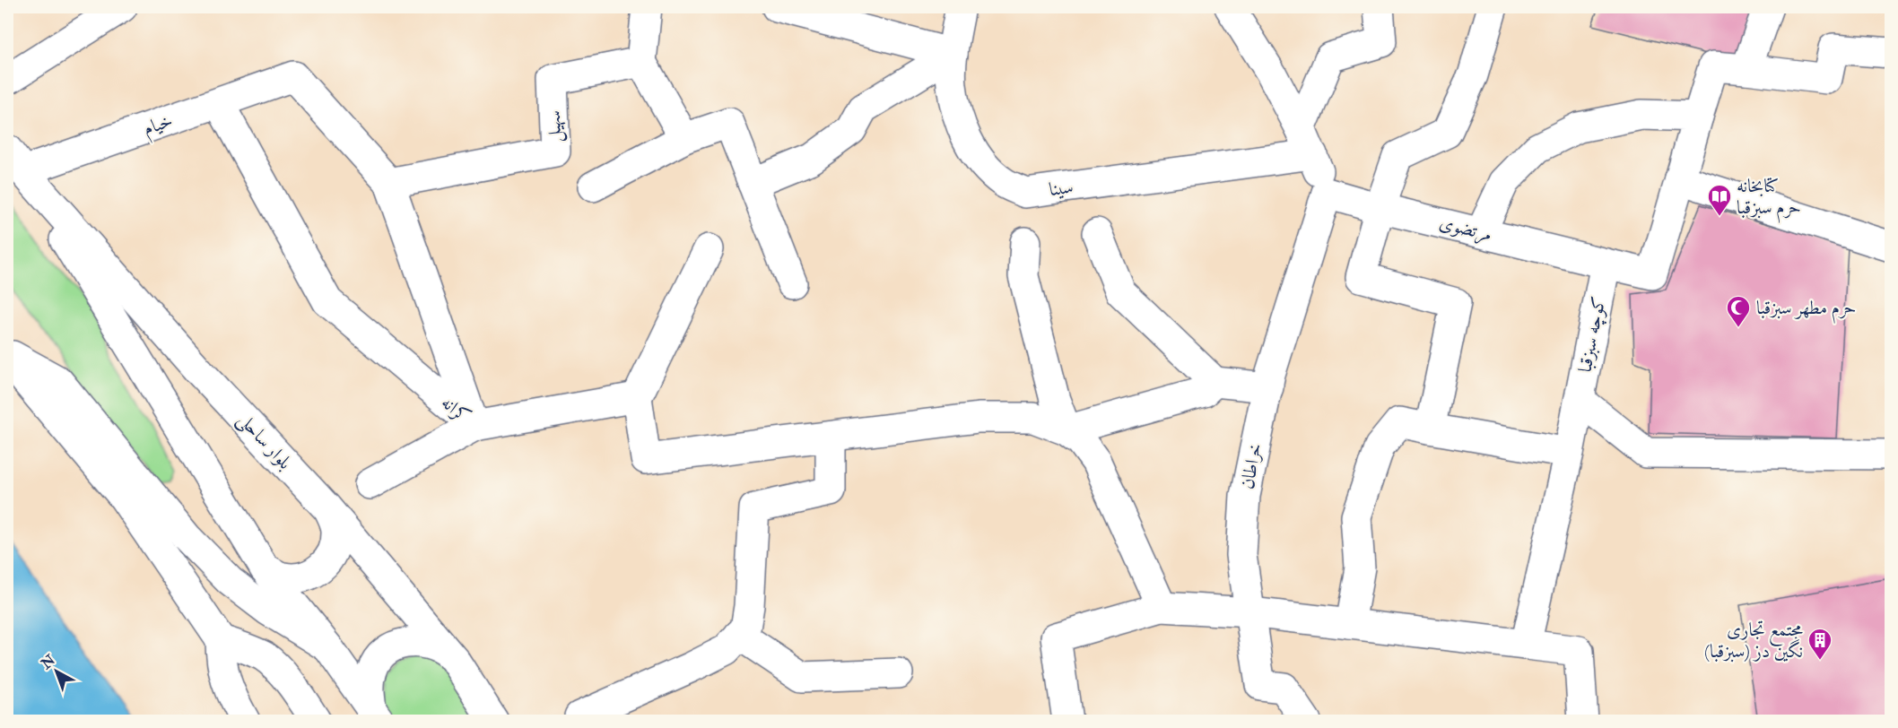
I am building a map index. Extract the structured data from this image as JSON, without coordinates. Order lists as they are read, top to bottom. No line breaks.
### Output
{"streets":{"street":["خیام","سهیل","سینا","مرتضوی","کوچه سبزقبا","کرانه","بلوار ساحلی","خراطان"]},"crossings":[["خیام","کرانه"],["خیام","بلوار ساحلی"],["سهیل","کرانه"],["مرتضوی","کوچه سبزقبا"],["مرتضوی","خراطان"]],"places":{"library":["کتابخانه حرم سبزقبا"],"mosque":["حرم مطهر سبزقبا"],"building":["مجتمع تجاری نگین دز (سبزقبا)"]},"north":"top left"}
